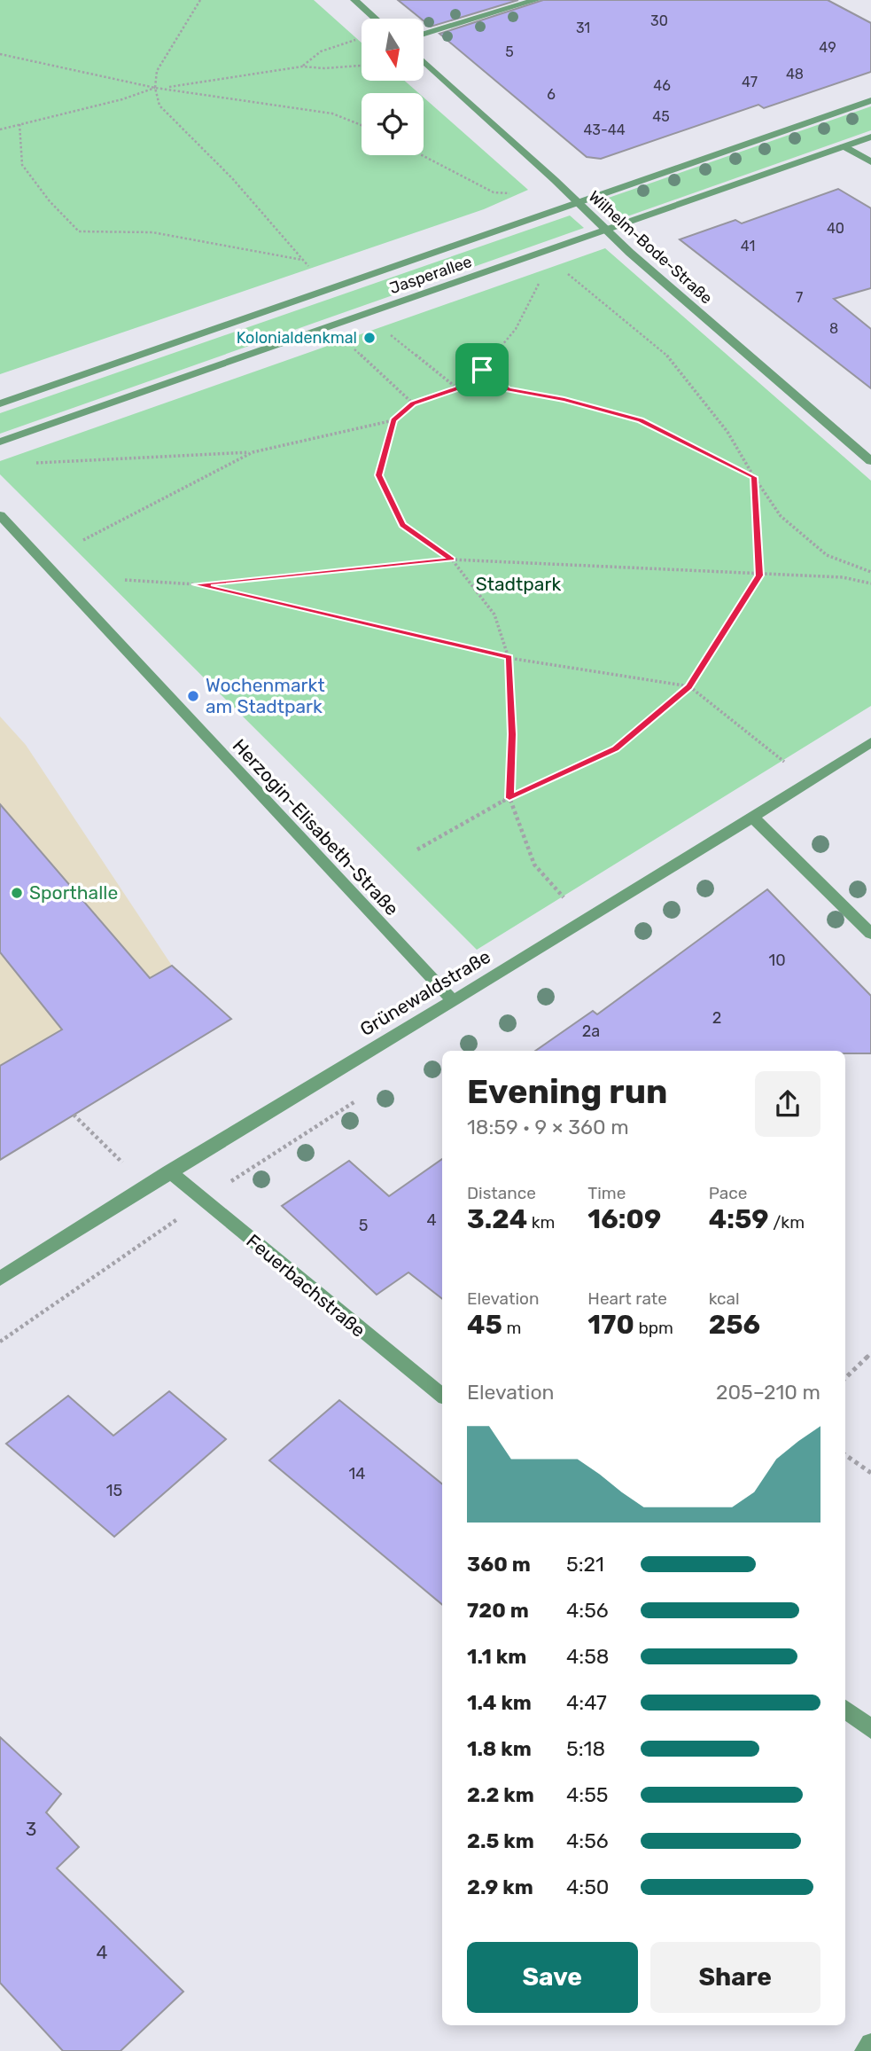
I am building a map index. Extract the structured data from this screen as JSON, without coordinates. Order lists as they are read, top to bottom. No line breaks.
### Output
{"streets":{"street":["Wilhelm-Bode-Straße","Jasperallee","Herzogin-Elisabeth-Straße","Grünewaldstraße","Feuerbachstraße"]},"crossings":[["Wilhelm-Bode-Straße","Jasperallee"],["Herzogin-Elisabeth-Straße","Grünewaldstraße"],["Grünewaldstraße","Feuerbachstraße"]],"parks":["Stadtpark"],"places":["Kolonialdenkmal","Wochenmarkt am Stadtpark","Sporthalle"],"house_numbers":["30","31","49","5","48","47","46","6","45","43-44","40","41","7","8","10","2","2a","4","5","14","15","3","4"],"north":"bottom","page":{"heading":["Evening run","18:59 · 9 × 360 m"],"stats":[["Distance","3.24 km"],["Time","16:09"],["Pace","4:59 /km"],["Elevation","45 m"],["Heart rate","170 bpm"],["kcal","256"]],"chart":["Elevation","205–210 m"],"list":[{"name":"360 m","note":"5:21"},{"name":"720 m","note":"4:56"},{"name":"1.1 km","note":"4:58"},{"name":"1.4 km","note":"4:47"},{"name":"1.8 km","note":"5:18"},{"name":"2.2 km","note":"4:55"},{"name":"2.5 km","note":"4:56"},{"name":"2.9 km","note":"4:50"}],"buttons":["Save","Share"]}}
